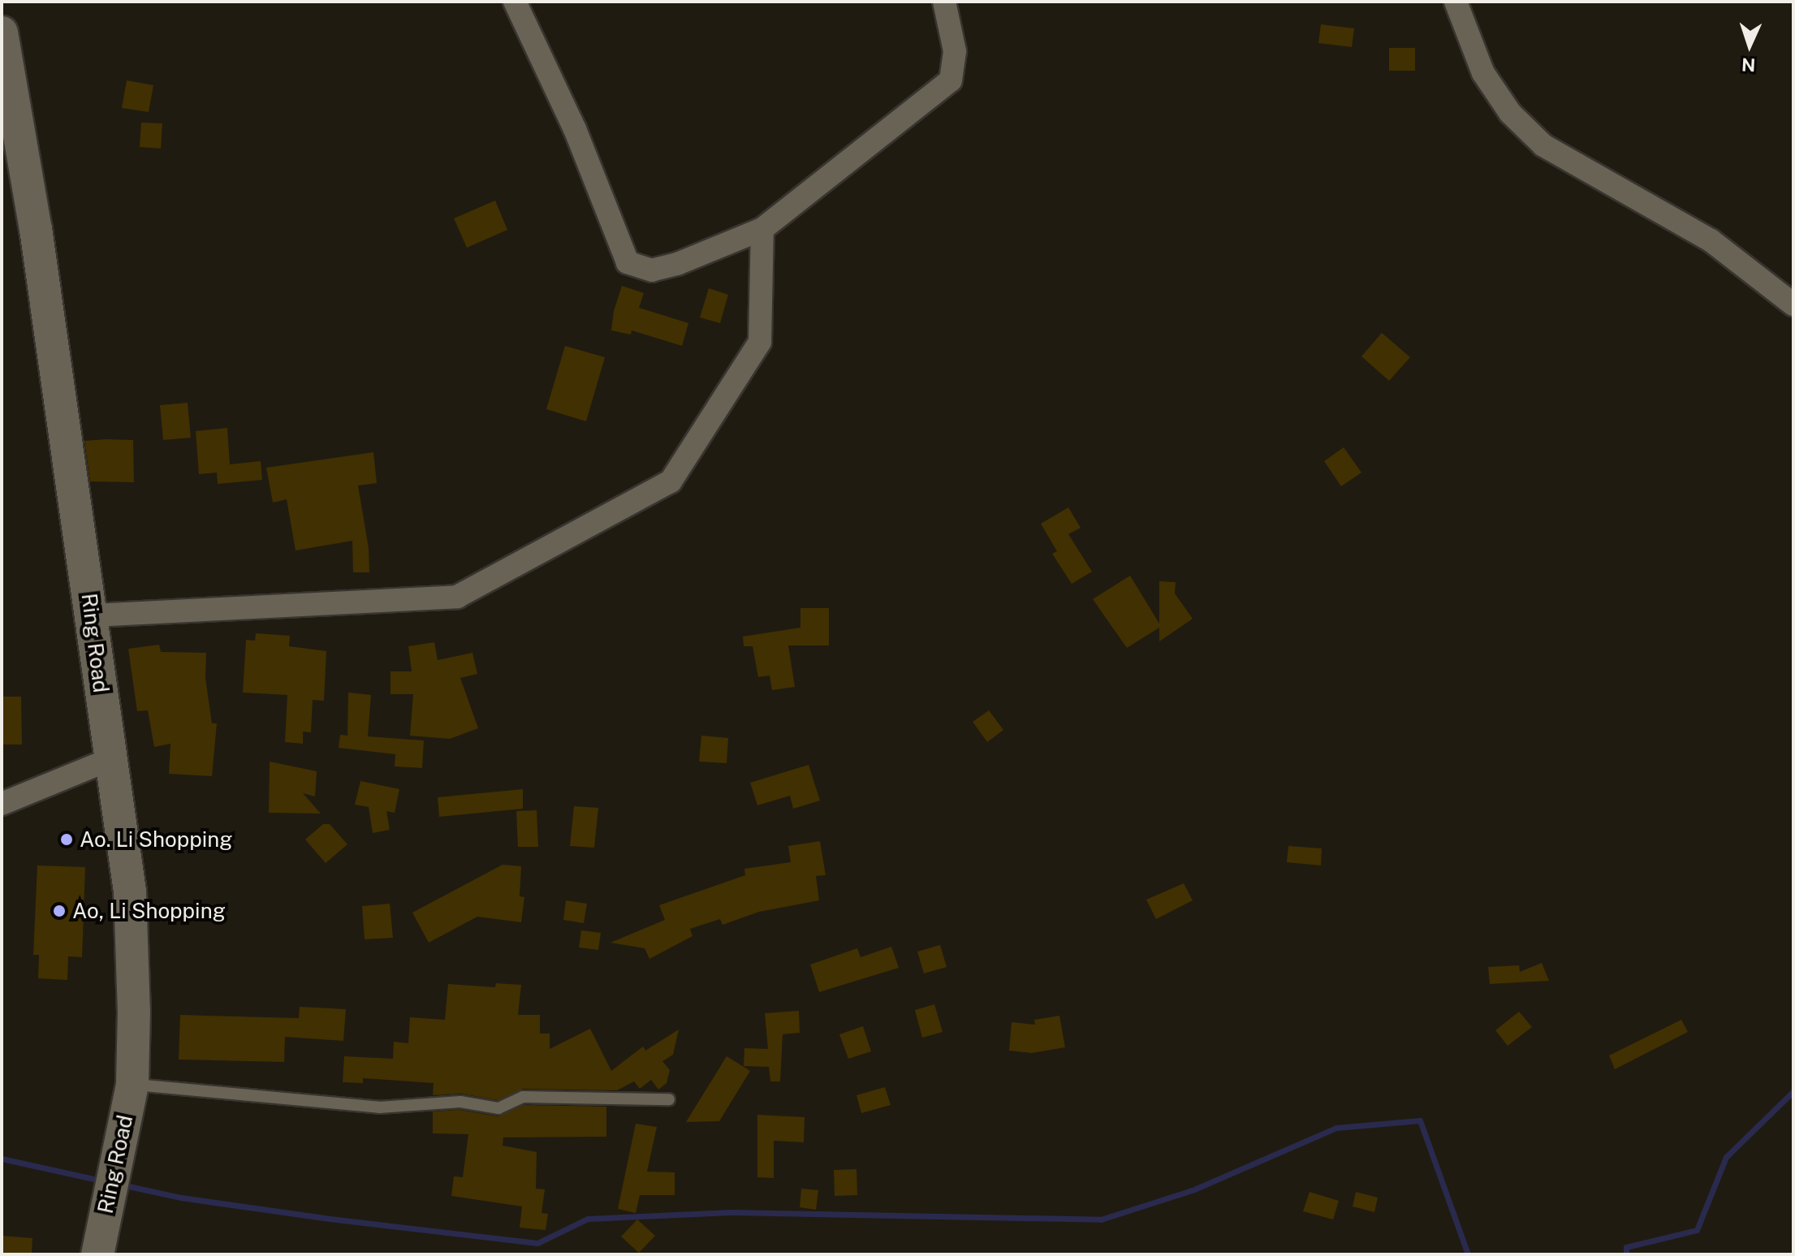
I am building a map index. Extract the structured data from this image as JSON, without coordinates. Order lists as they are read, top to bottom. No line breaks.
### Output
{"streets":{"main road":["Ring Road"]},"places":["Ao. Li Shopping","Ao, Li Shopping"],"north":"bottom"}
